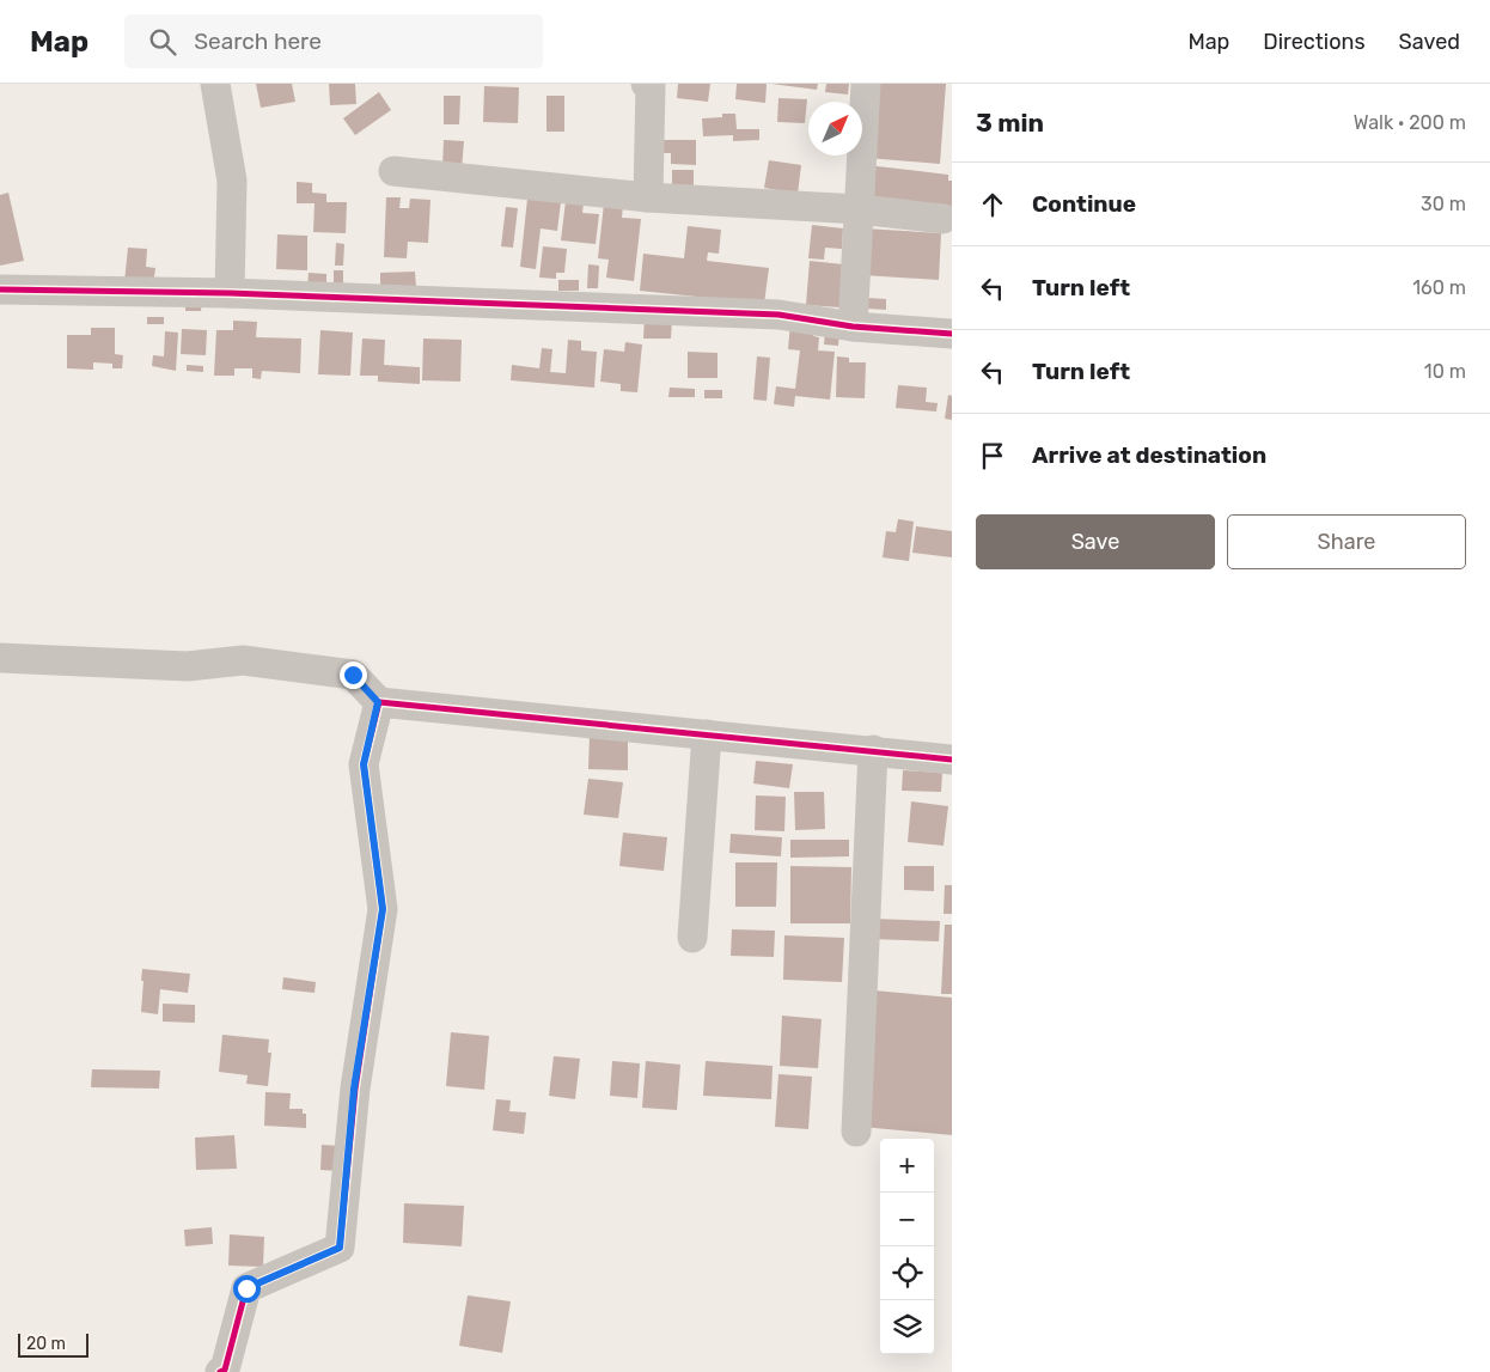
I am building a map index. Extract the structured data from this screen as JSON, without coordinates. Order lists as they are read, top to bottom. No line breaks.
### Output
{"scale_bar":"20 m","north":"top right","page":{"header":"Map","search":"Search here","nav":["Map","Directions","Saved"],"heading":["3 min","Walk · 200 m"],"list":[["Continue","30 m"],["Turn left","160 m"],["Turn left","10 m"],"Arrive at destination"],"buttons":["Save","Share"],"map_buttons":["+","−"],"scale":"20 m"}}
